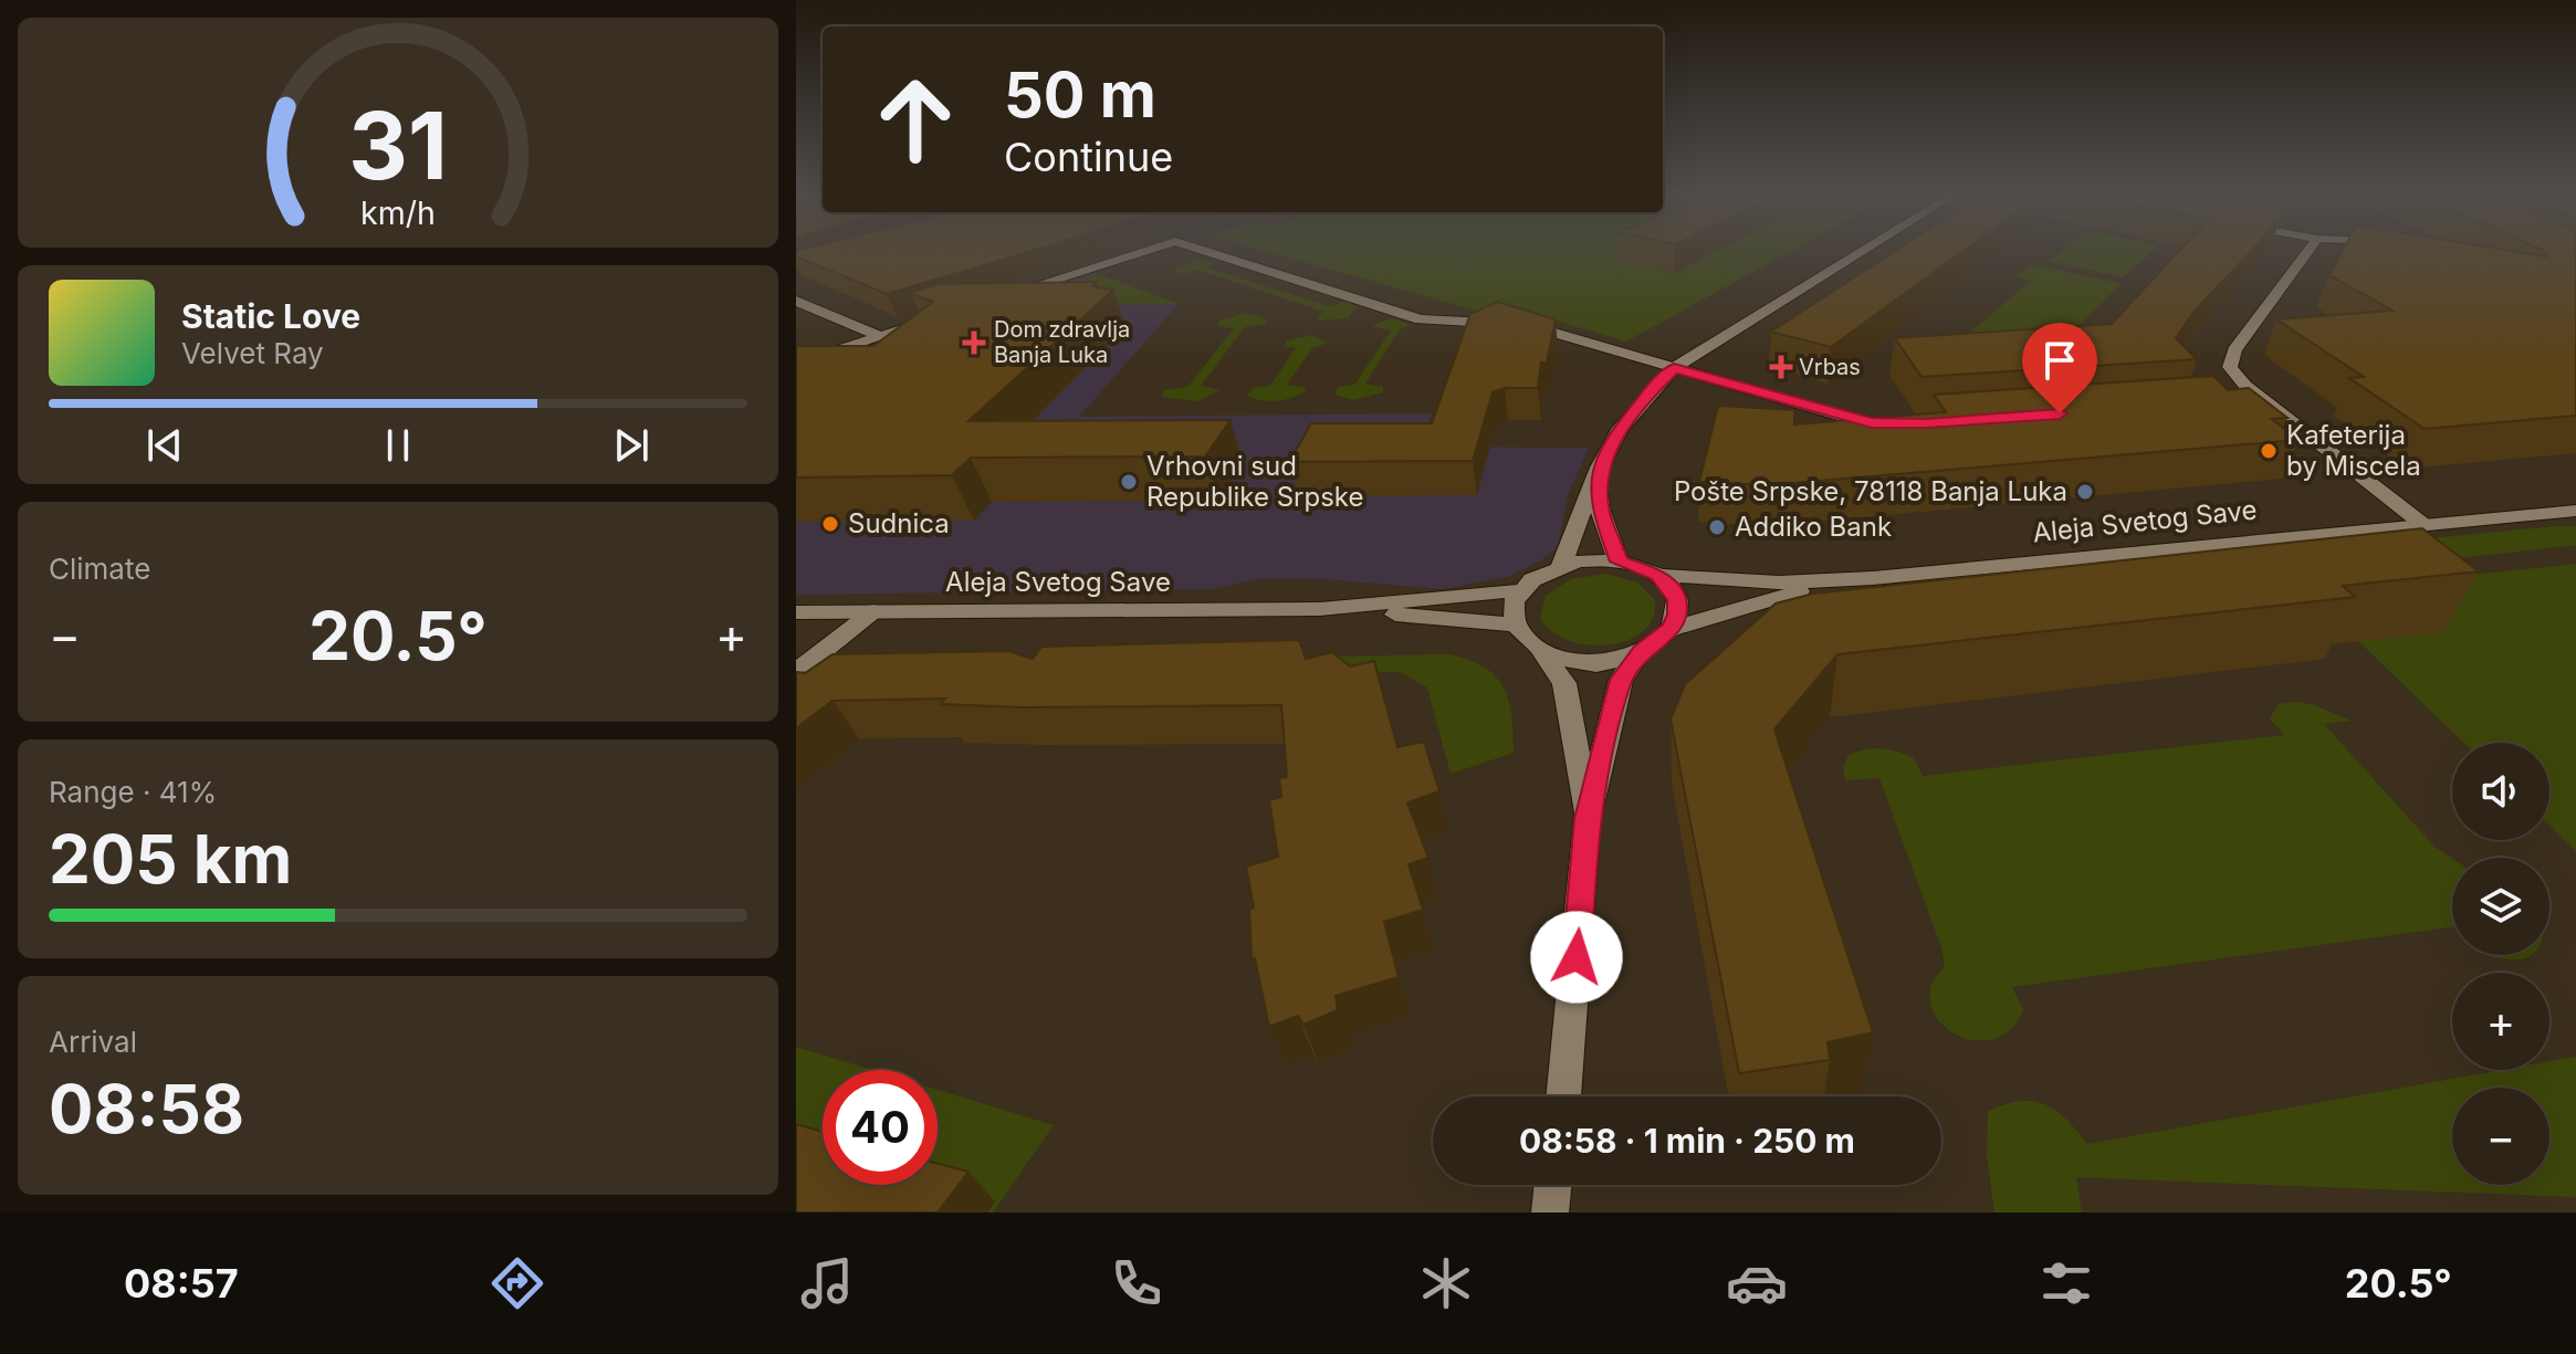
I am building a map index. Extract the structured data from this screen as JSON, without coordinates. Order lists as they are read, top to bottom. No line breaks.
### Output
{"streets":{"street":["Aleja Svetog Save"]},"places":{"health":["Dom zdravlja Banja Luka","Vrbas"],"other":["Kafeterija by Miscela","Vrhovni sud Republike Srpske","Pošte Srpske, 78118 Banja Luka","Sudnica","Addiko Bank"]},"page":{"turn":["50 m","Continue"],"song":["Static Love","Velvet Ray"],"tile":["Climate",["Range · 41%","205 km"],["Arrival","08:58"]],"heat":["−","20.5°","+"],"map_buttons":["+","−"],"limit":"40","trip":"08:58 · 1 min · 250 m","tabs":["08:57","20.5°"],"gauge":["31","km/h"]}}
